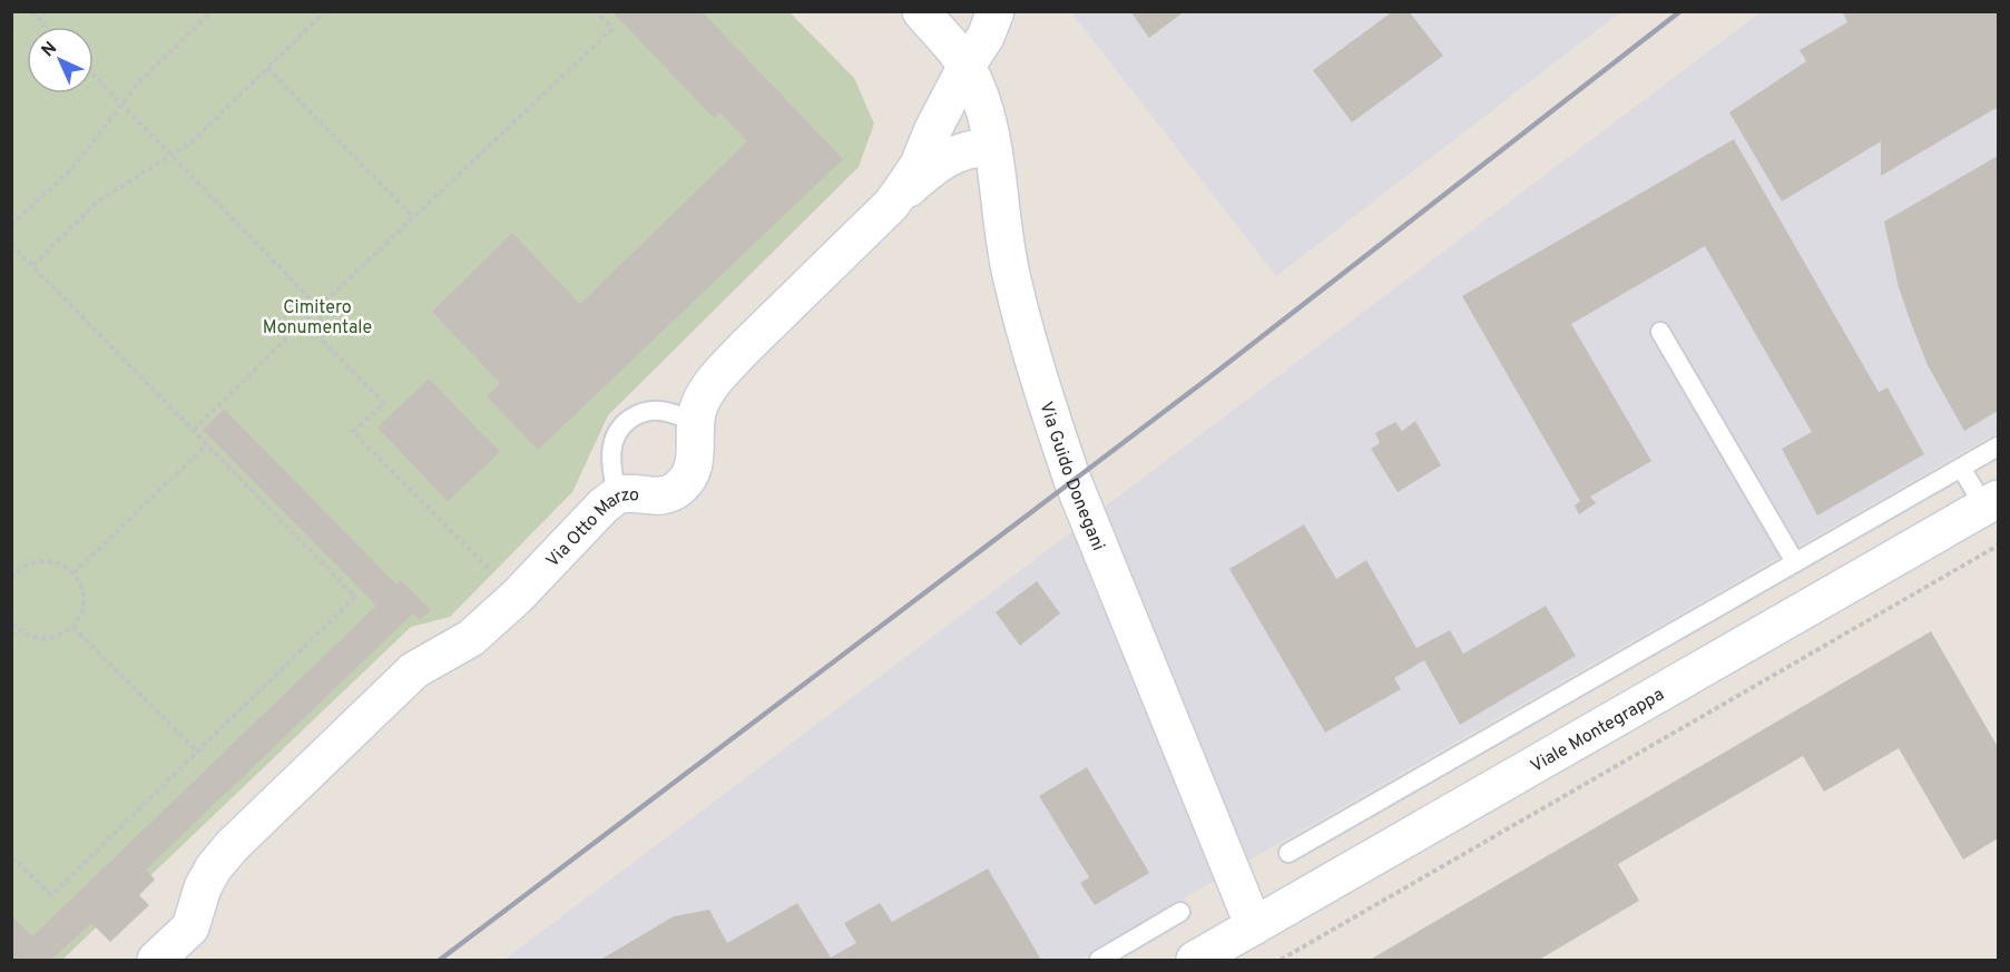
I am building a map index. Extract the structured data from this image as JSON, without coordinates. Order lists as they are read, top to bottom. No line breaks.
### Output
{"streets":{"street":["Via Guido Donegani","Via Otto Marzo","Viale Montegrappa"]},"crossings":[["Via Guido Donegani","Via Otto Marzo"],["Via Guido Donegani","Viale Montegrappa"]],"parks":["Cimitero Monumentale"],"north":"top left"}
